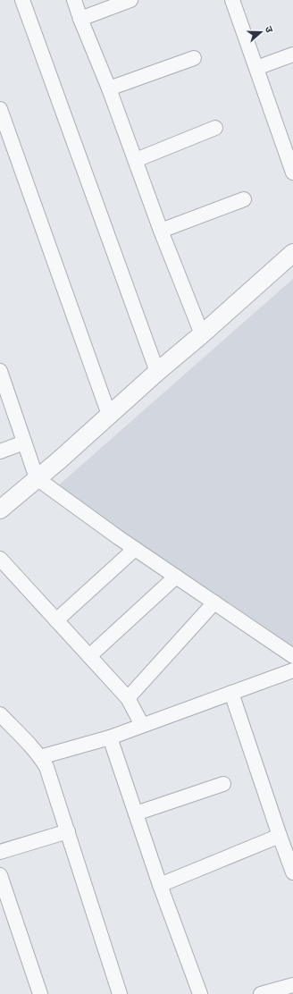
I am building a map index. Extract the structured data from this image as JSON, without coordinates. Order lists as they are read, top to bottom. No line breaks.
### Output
{"north":"right"}
